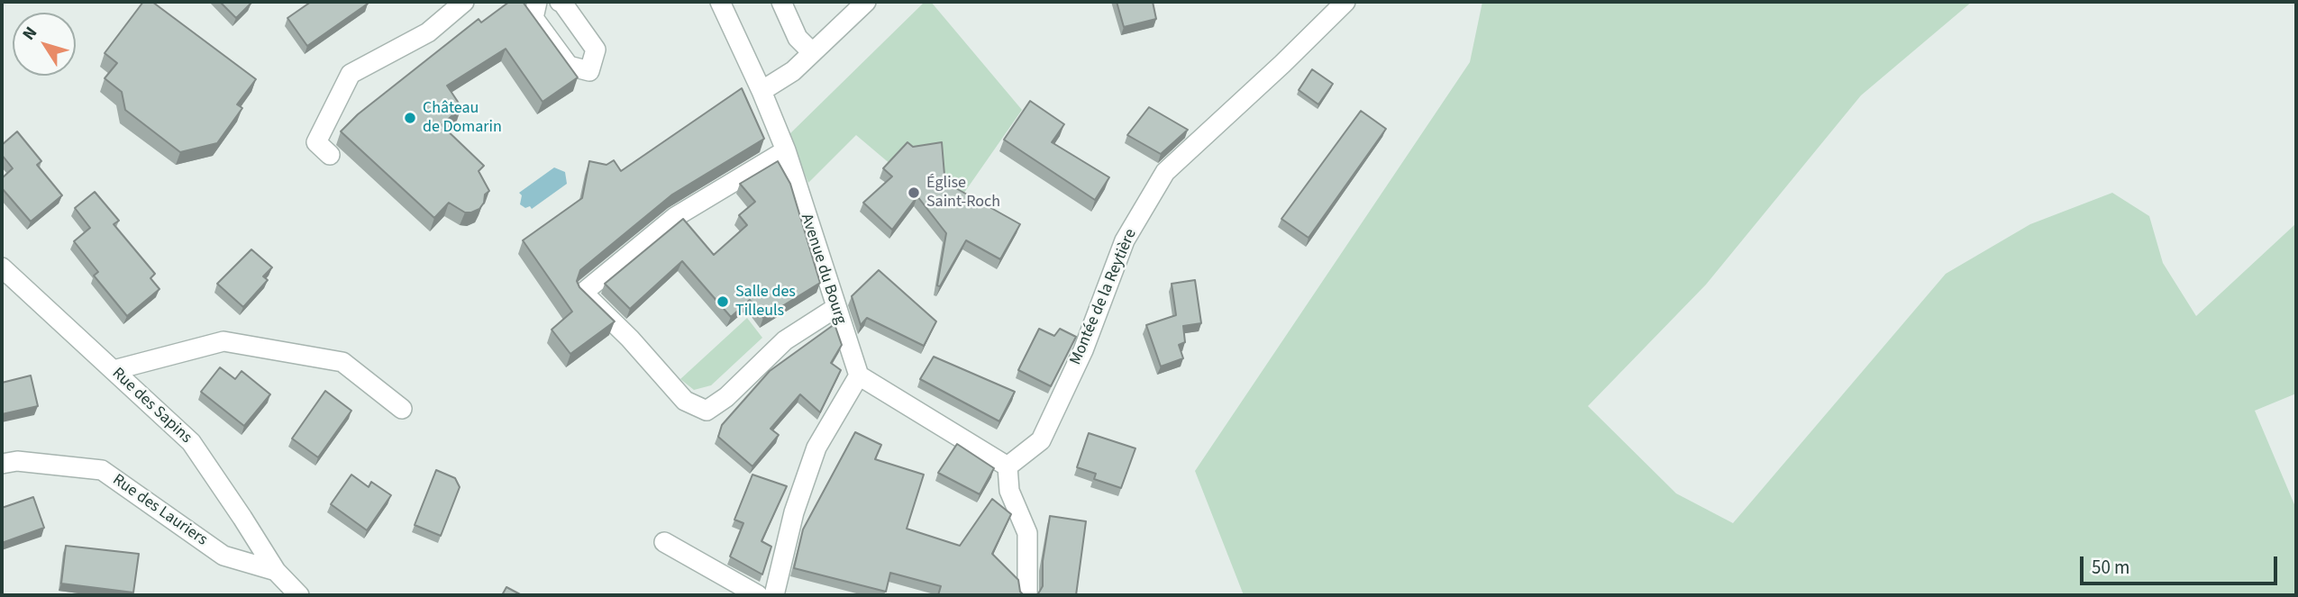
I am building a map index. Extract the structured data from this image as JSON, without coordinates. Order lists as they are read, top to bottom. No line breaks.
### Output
{"streets":{"street":["Avenue du Bourg","Montée de la Reytière","Rue des Sapins","Rue des Lauriers"]},"crossings":[["Rue des Sapins","Rue des Lauriers"]],"places":["Château de Domarin","Église Saint-Roch","Salle des Tilleuls"],"scale_bar":"50 m","north":"top left"}
